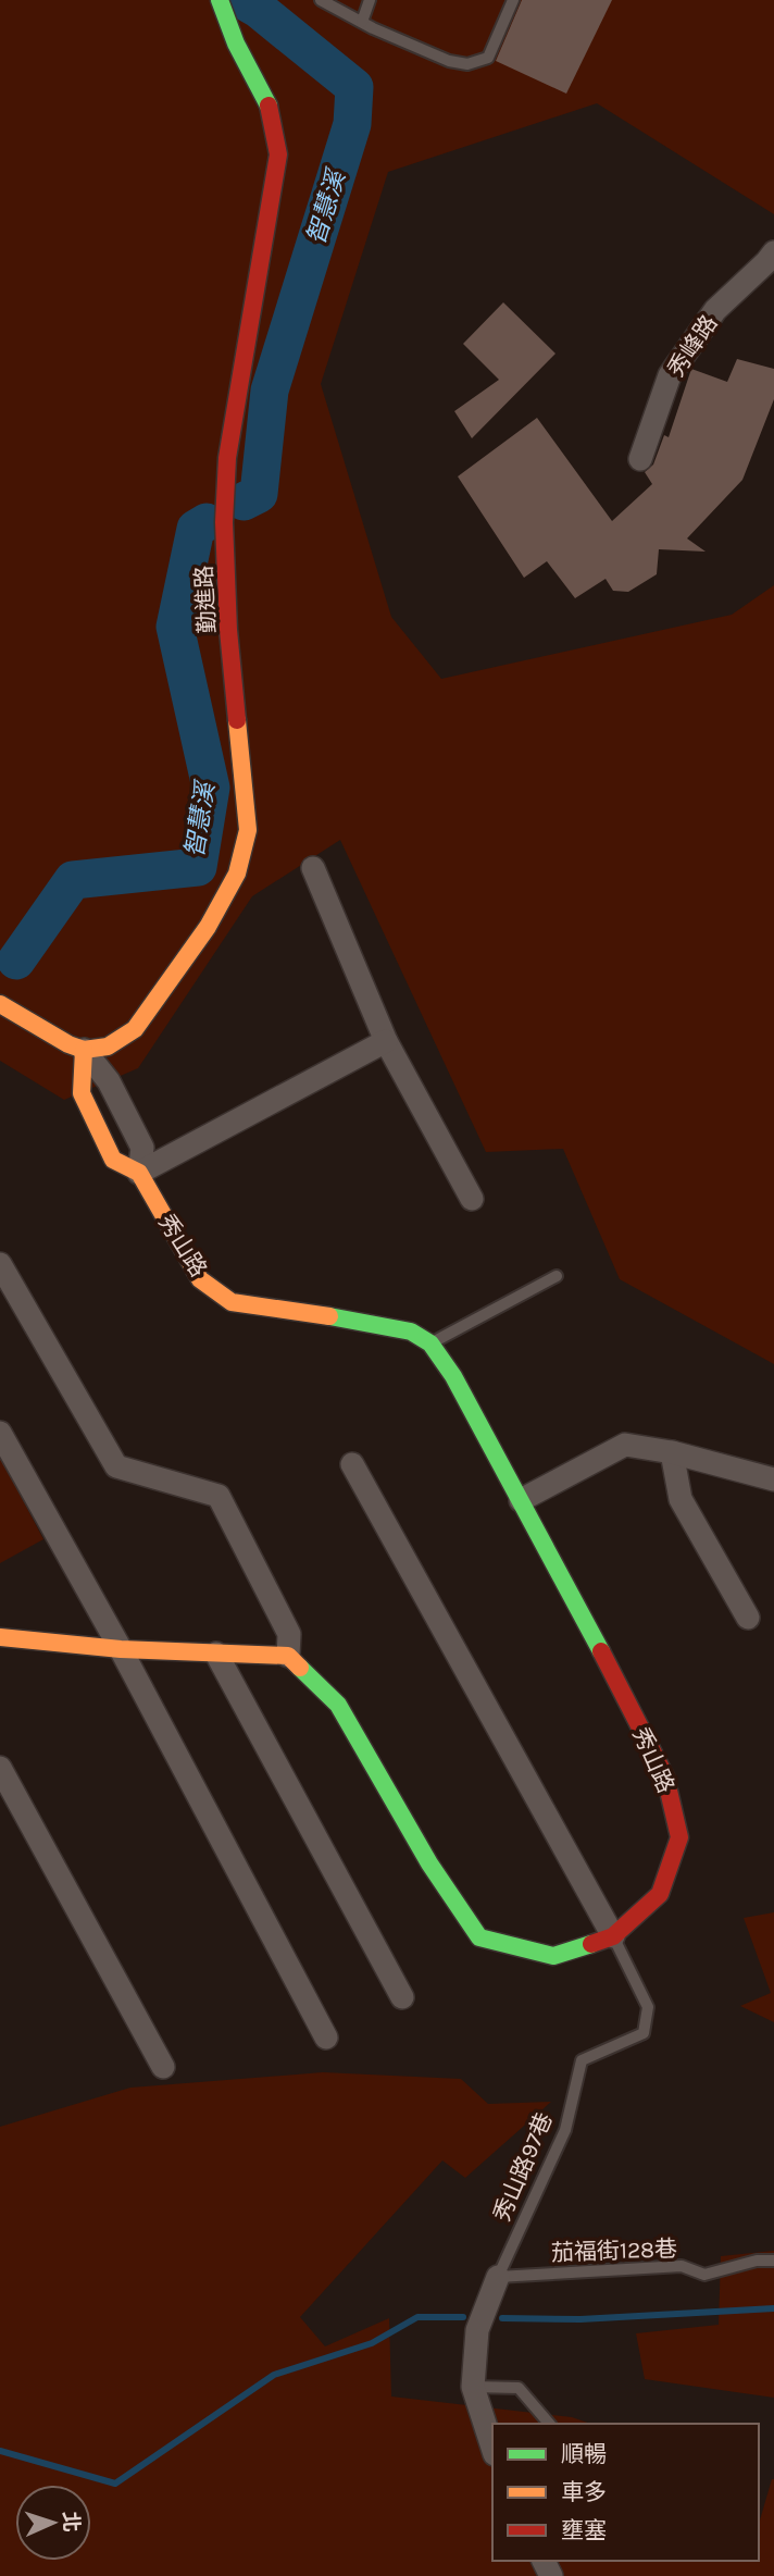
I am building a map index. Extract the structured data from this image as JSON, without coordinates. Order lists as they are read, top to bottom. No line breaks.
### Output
{"streets":{"street":["秀峰路","勤進路","秀山路"],"lane":["秀山路97巷","茄福街128巷"]},"crossings":[["勤進路","秀山路"],["秀山路","秀山路97巷"],["秀山路97巷","茄福街128巷"]],"water":["智慧溪"],"legend":["順暢","車多","壅塞"],"north":"right"}
